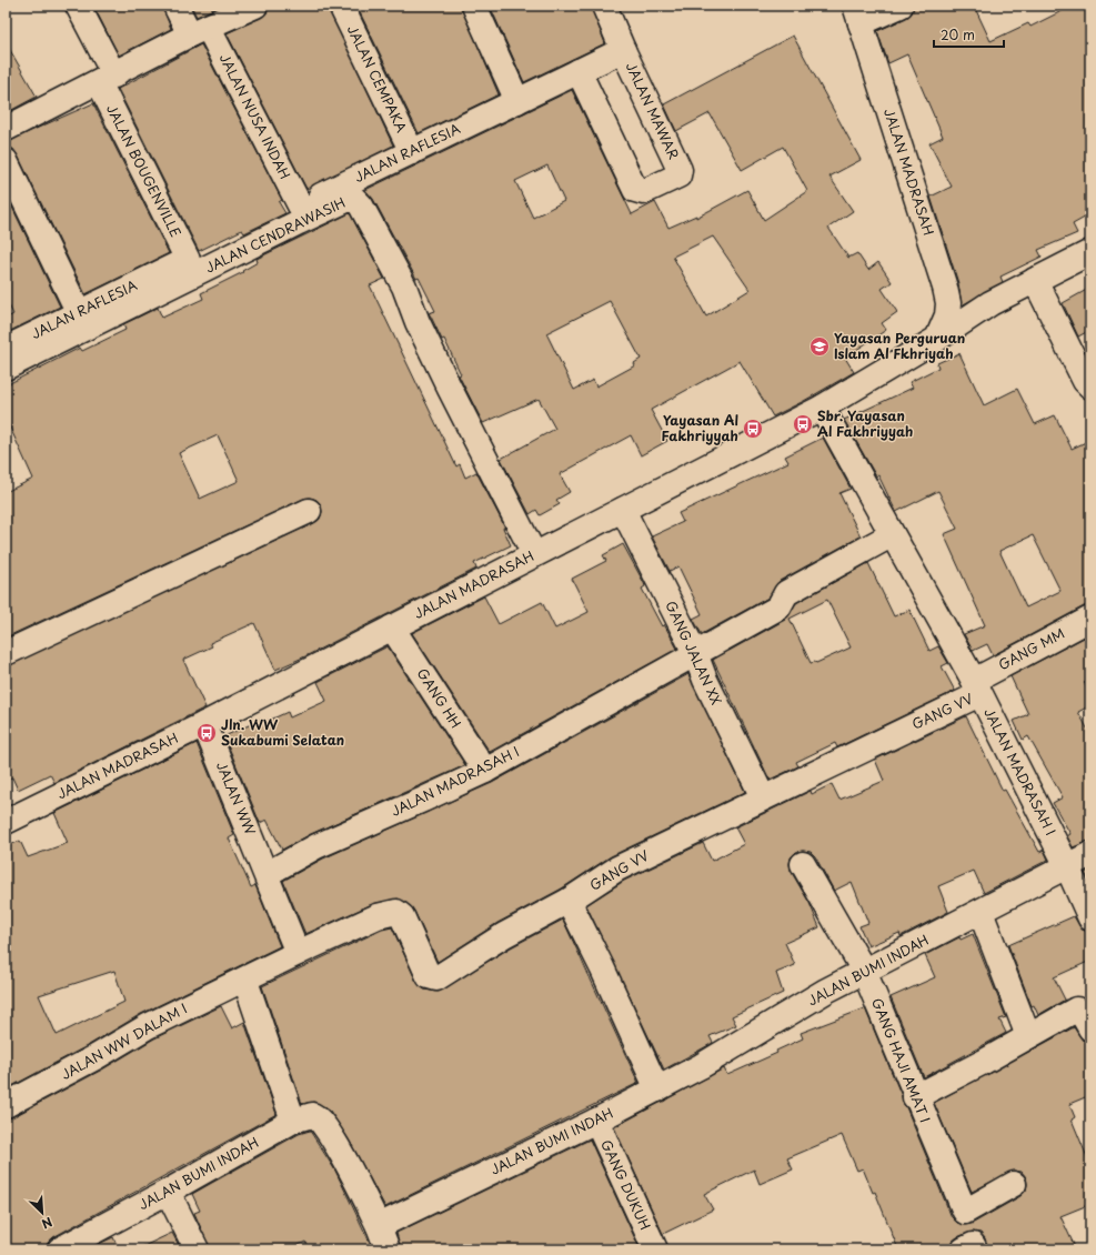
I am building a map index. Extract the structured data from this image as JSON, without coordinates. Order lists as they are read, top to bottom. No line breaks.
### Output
{"streets":{"street":["JALAN CEMPAKA","JALAN MAWAR","JALAN NUSA INDAH","JALAN RAFLESIA","JALAN BOUGENVILLE","JALAN MADRASAH","JALAN CENDRAWASIH","GANG MM","GANG JALAN XX","GANG HH","GANG VV","JALAN MADRASAH I","JALAN WW","JALAN BUMI INDAH","JALAN WW DALAM I","GANG HAJI AMAT I","GANG DUKUH"]},"crossings":[["JALAN CEMPAKA","JALAN RAFLESIA"],["JALAN MAWAR","JALAN RAFLESIA"],["JALAN NUSA INDAH","JALAN RAFLESIA"],["JALAN RAFLESIA","JALAN BOUGENVILLE"],["JALAN MADRASAH","JALAN CENDRAWASIH"],["JALAN MADRASAH","GANG JALAN XX"],["JALAN MADRASAH","GANG HH"],["JALAN MADRASAH","JALAN MADRASAH I"],["JALAN MADRASAH","JALAN WW"],["GANG MM","GANG VV"],["GANG MM","JALAN MADRASAH I"],["GANG JALAN XX","GANG VV"],["GANG JALAN XX","JALAN MADRASAH I"],["GANG HH","JALAN MADRASAH I"],["GANG VV","JALAN MADRASAH I"],["JALAN MADRASAH I","JALAN WW"],["JALAN MADRASAH I","JALAN BUMI INDAH"],["JALAN BUMI INDAH","GANG HAJI AMAT I"],["JALAN BUMI INDAH","GANG DUKUH"]],"places":{"school or university":["Yayasan Perguruan Islam Al Fkhriyah"],"bus stop":["Sbr. Yayasan Al Fakhriyyah","Yayasan Al Fakhriyyah","Jln. WW Sukabumi Selatan"]},"scale_bar":"20 m","north":"bottom right"}
